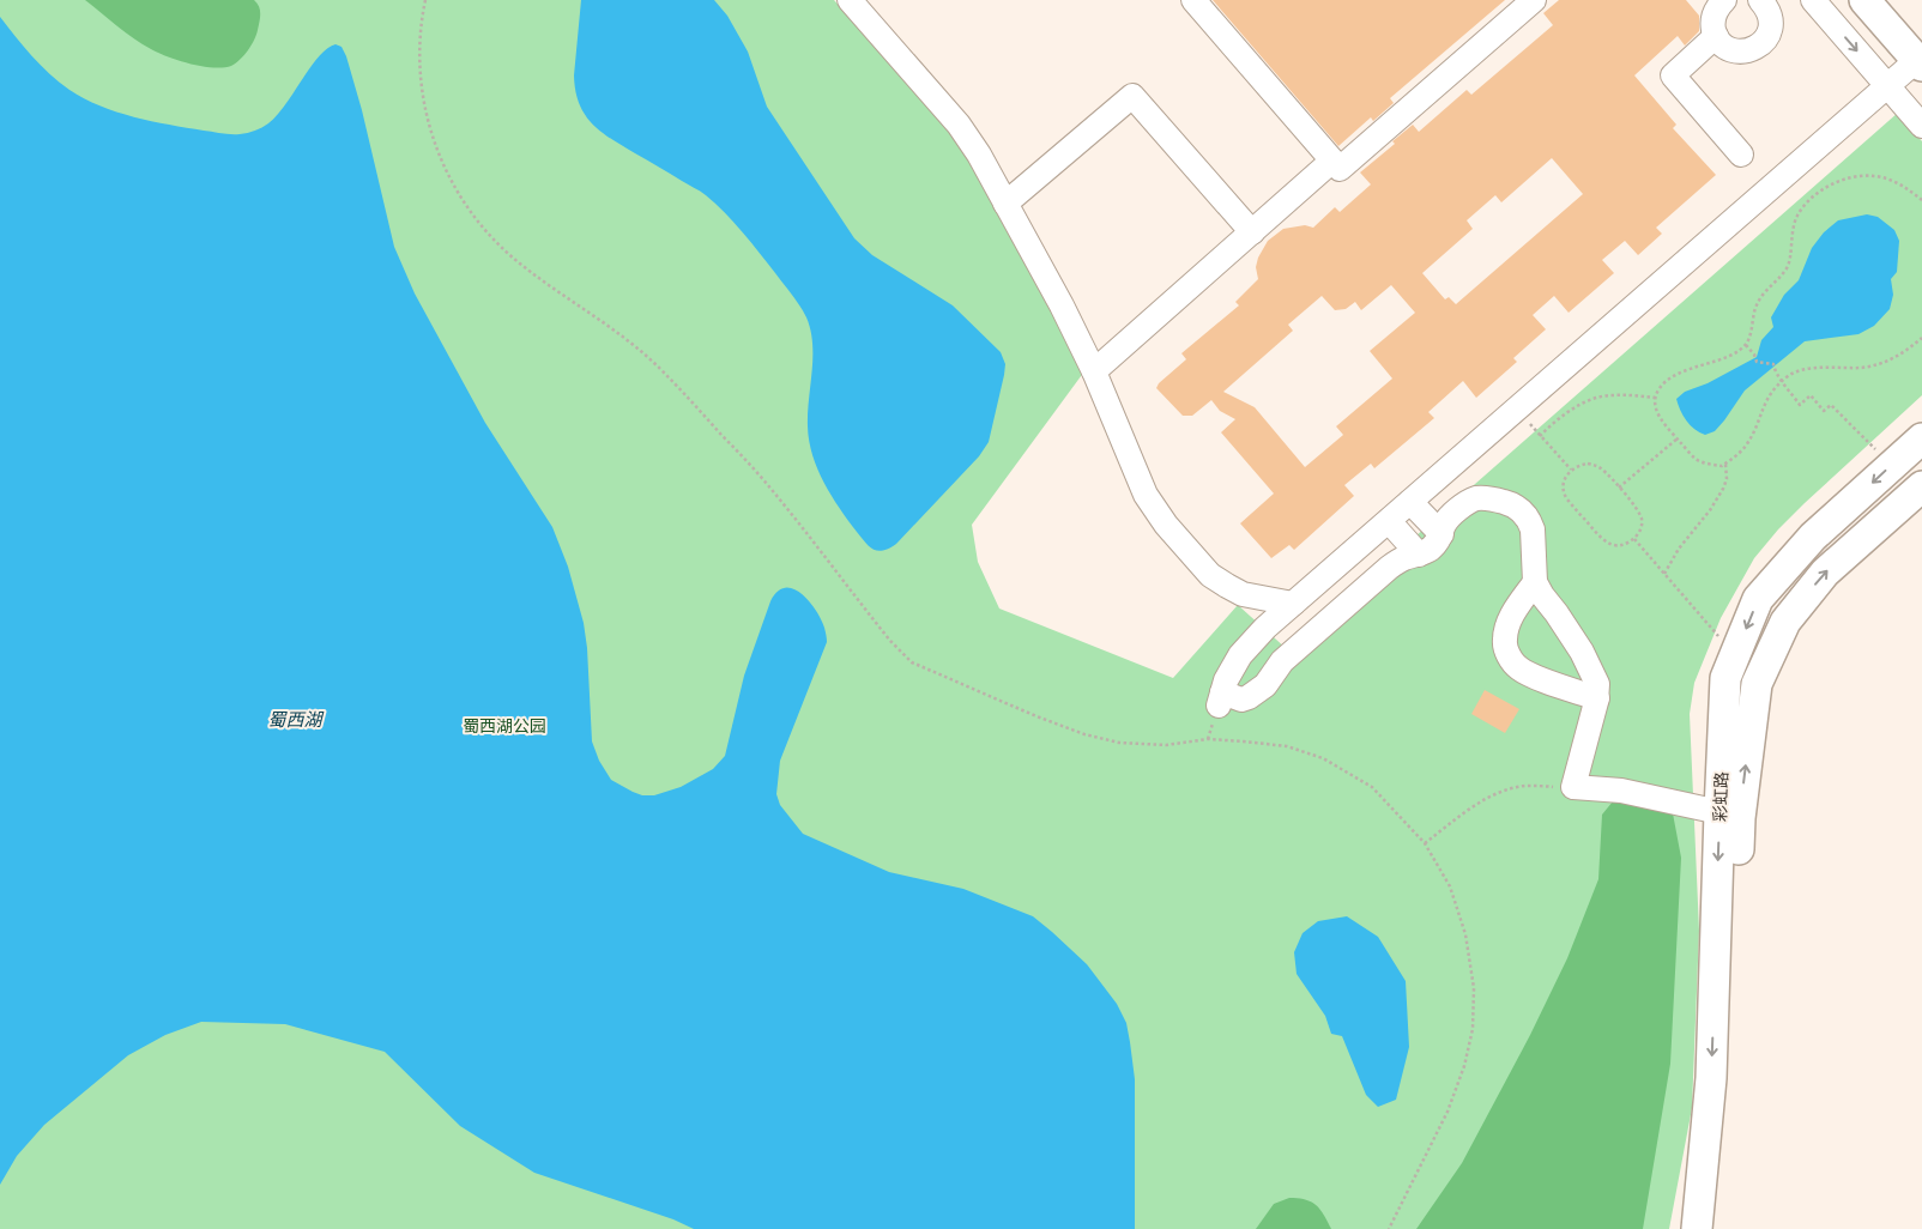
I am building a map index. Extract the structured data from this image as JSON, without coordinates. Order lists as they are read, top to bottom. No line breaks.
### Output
{"streets":{"main road":["彩虹路"]},"water":["蜀西湖"],"parks":["蜀西湖公园"]}
